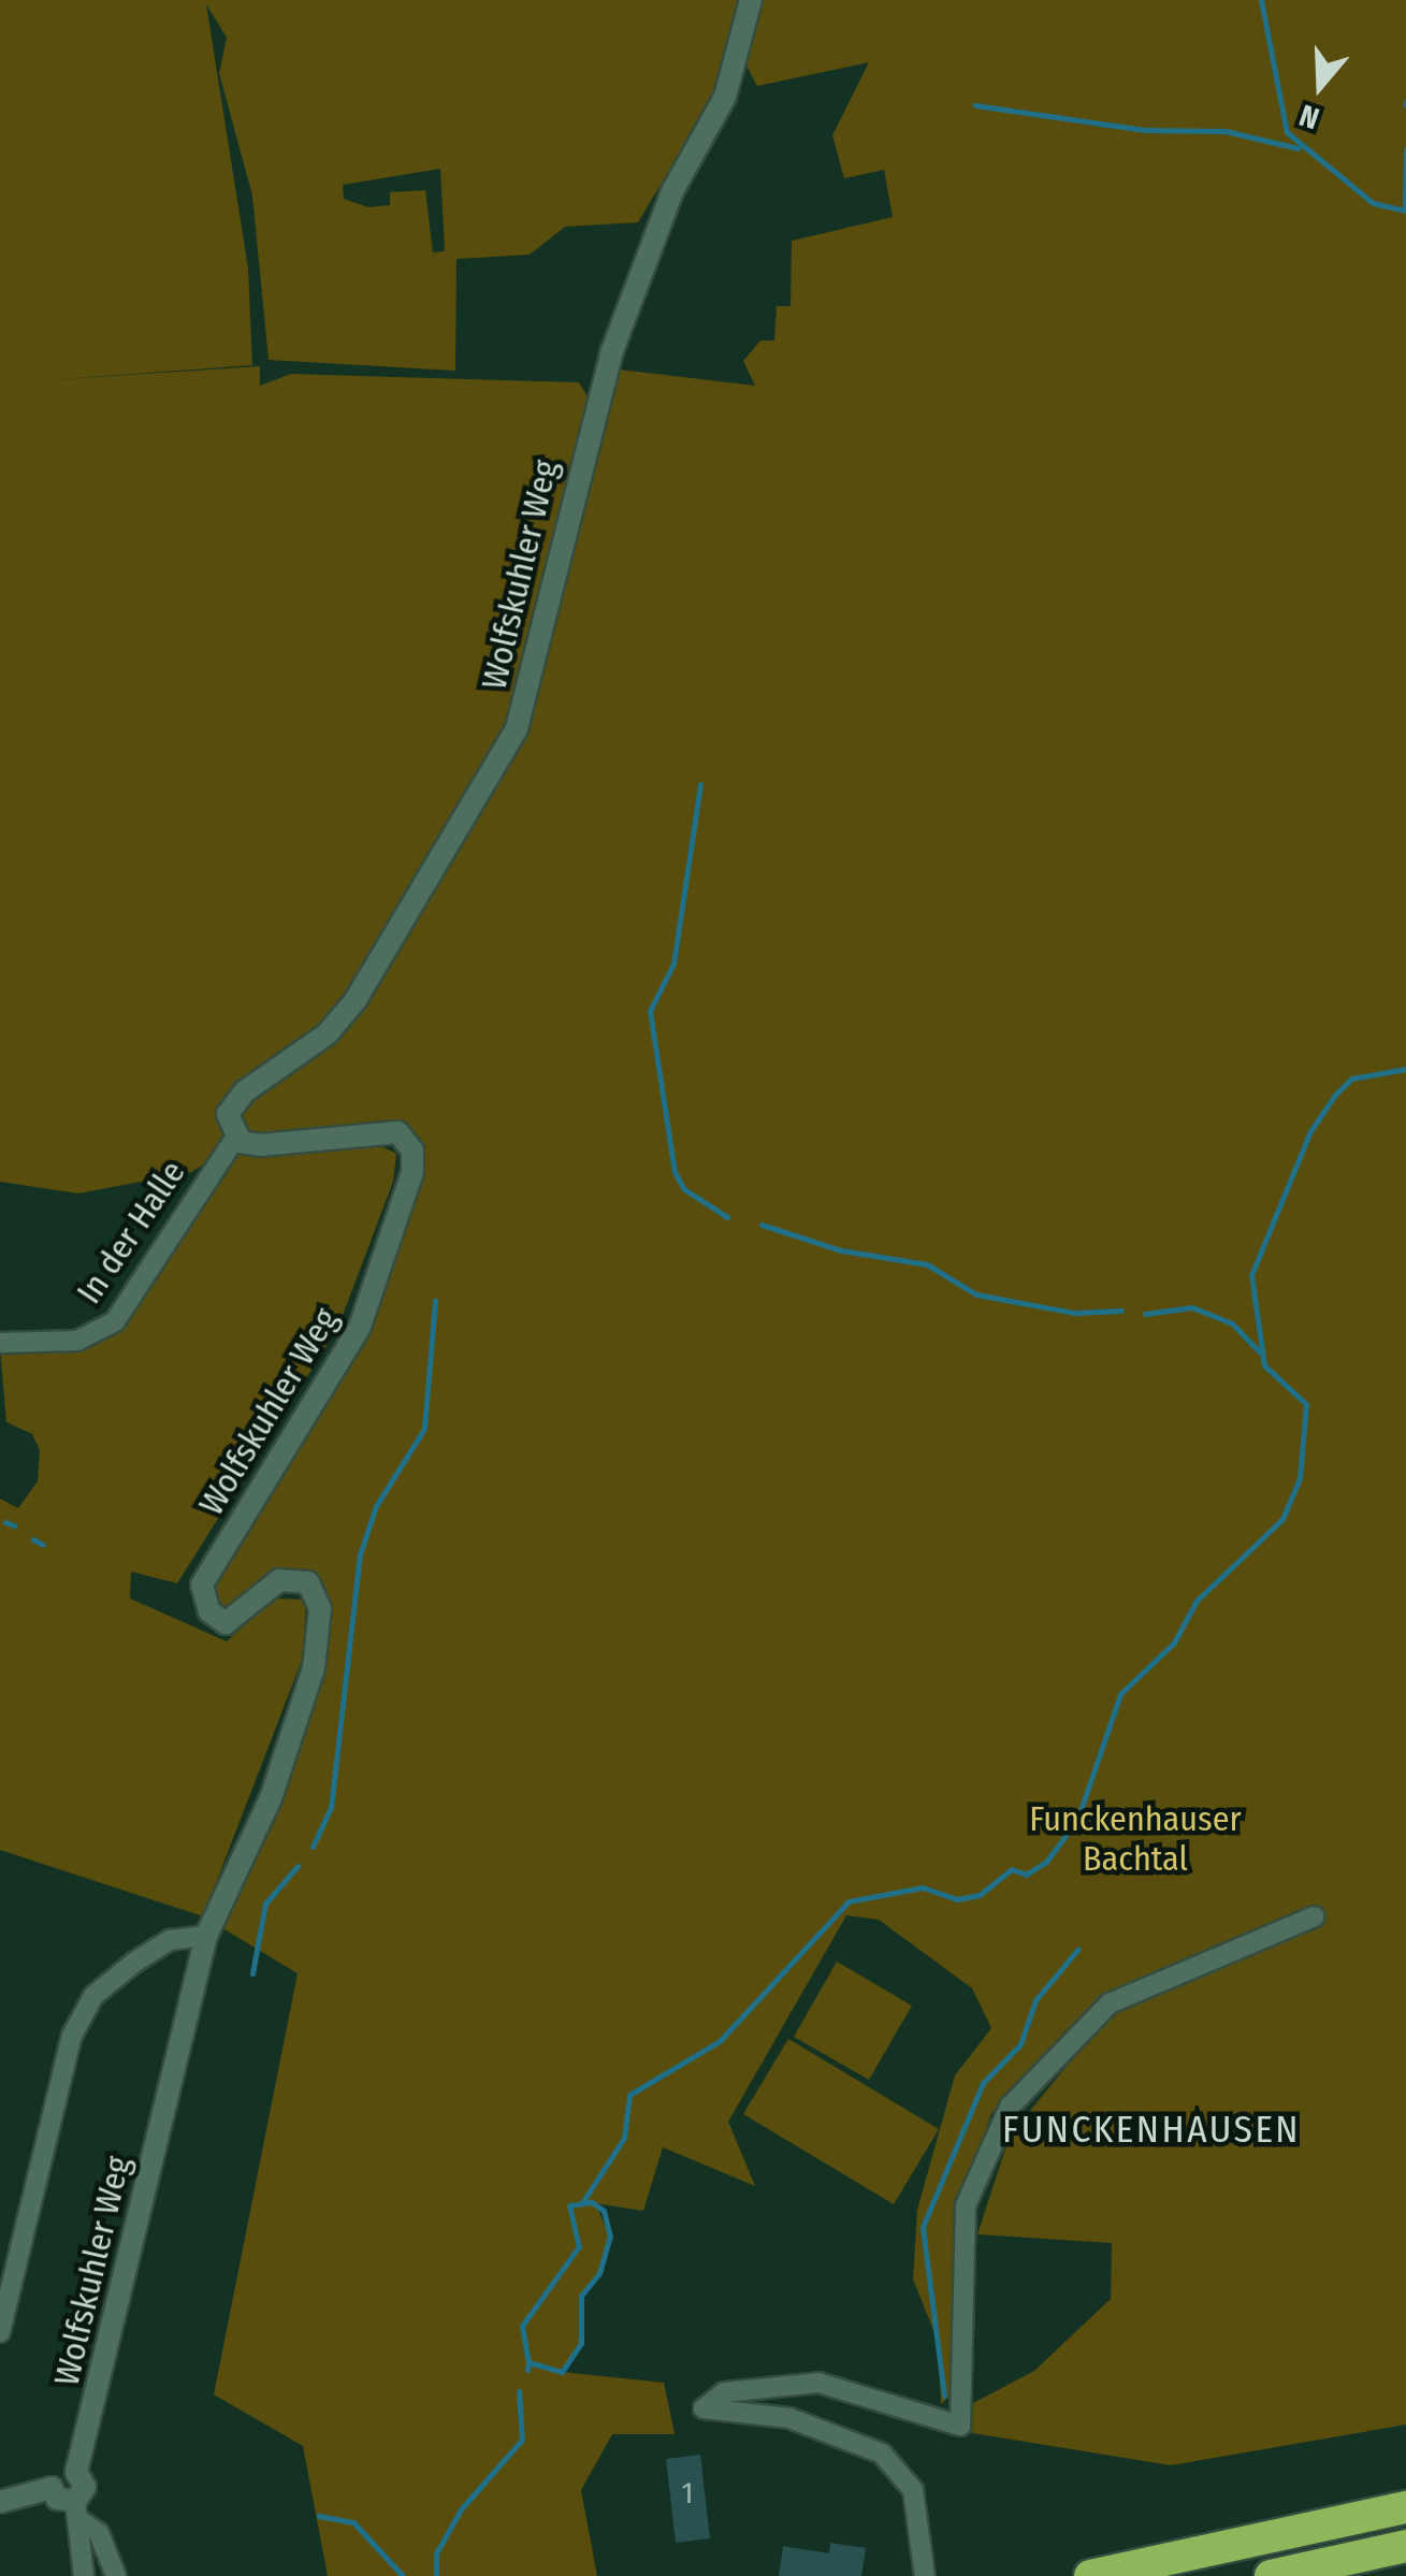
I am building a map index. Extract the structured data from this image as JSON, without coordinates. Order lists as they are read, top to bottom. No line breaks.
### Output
{"streets":{"street":["Wolfskuhler Weg","In der Halle"]},"crossings":[["Wolfskuhler Weg","In der Halle"]],"districts":["FUNCKENHAUSEN"],"parks":["Funckenhauser Bachtal"],"house_numbers":["1"],"north":"bottom"}
